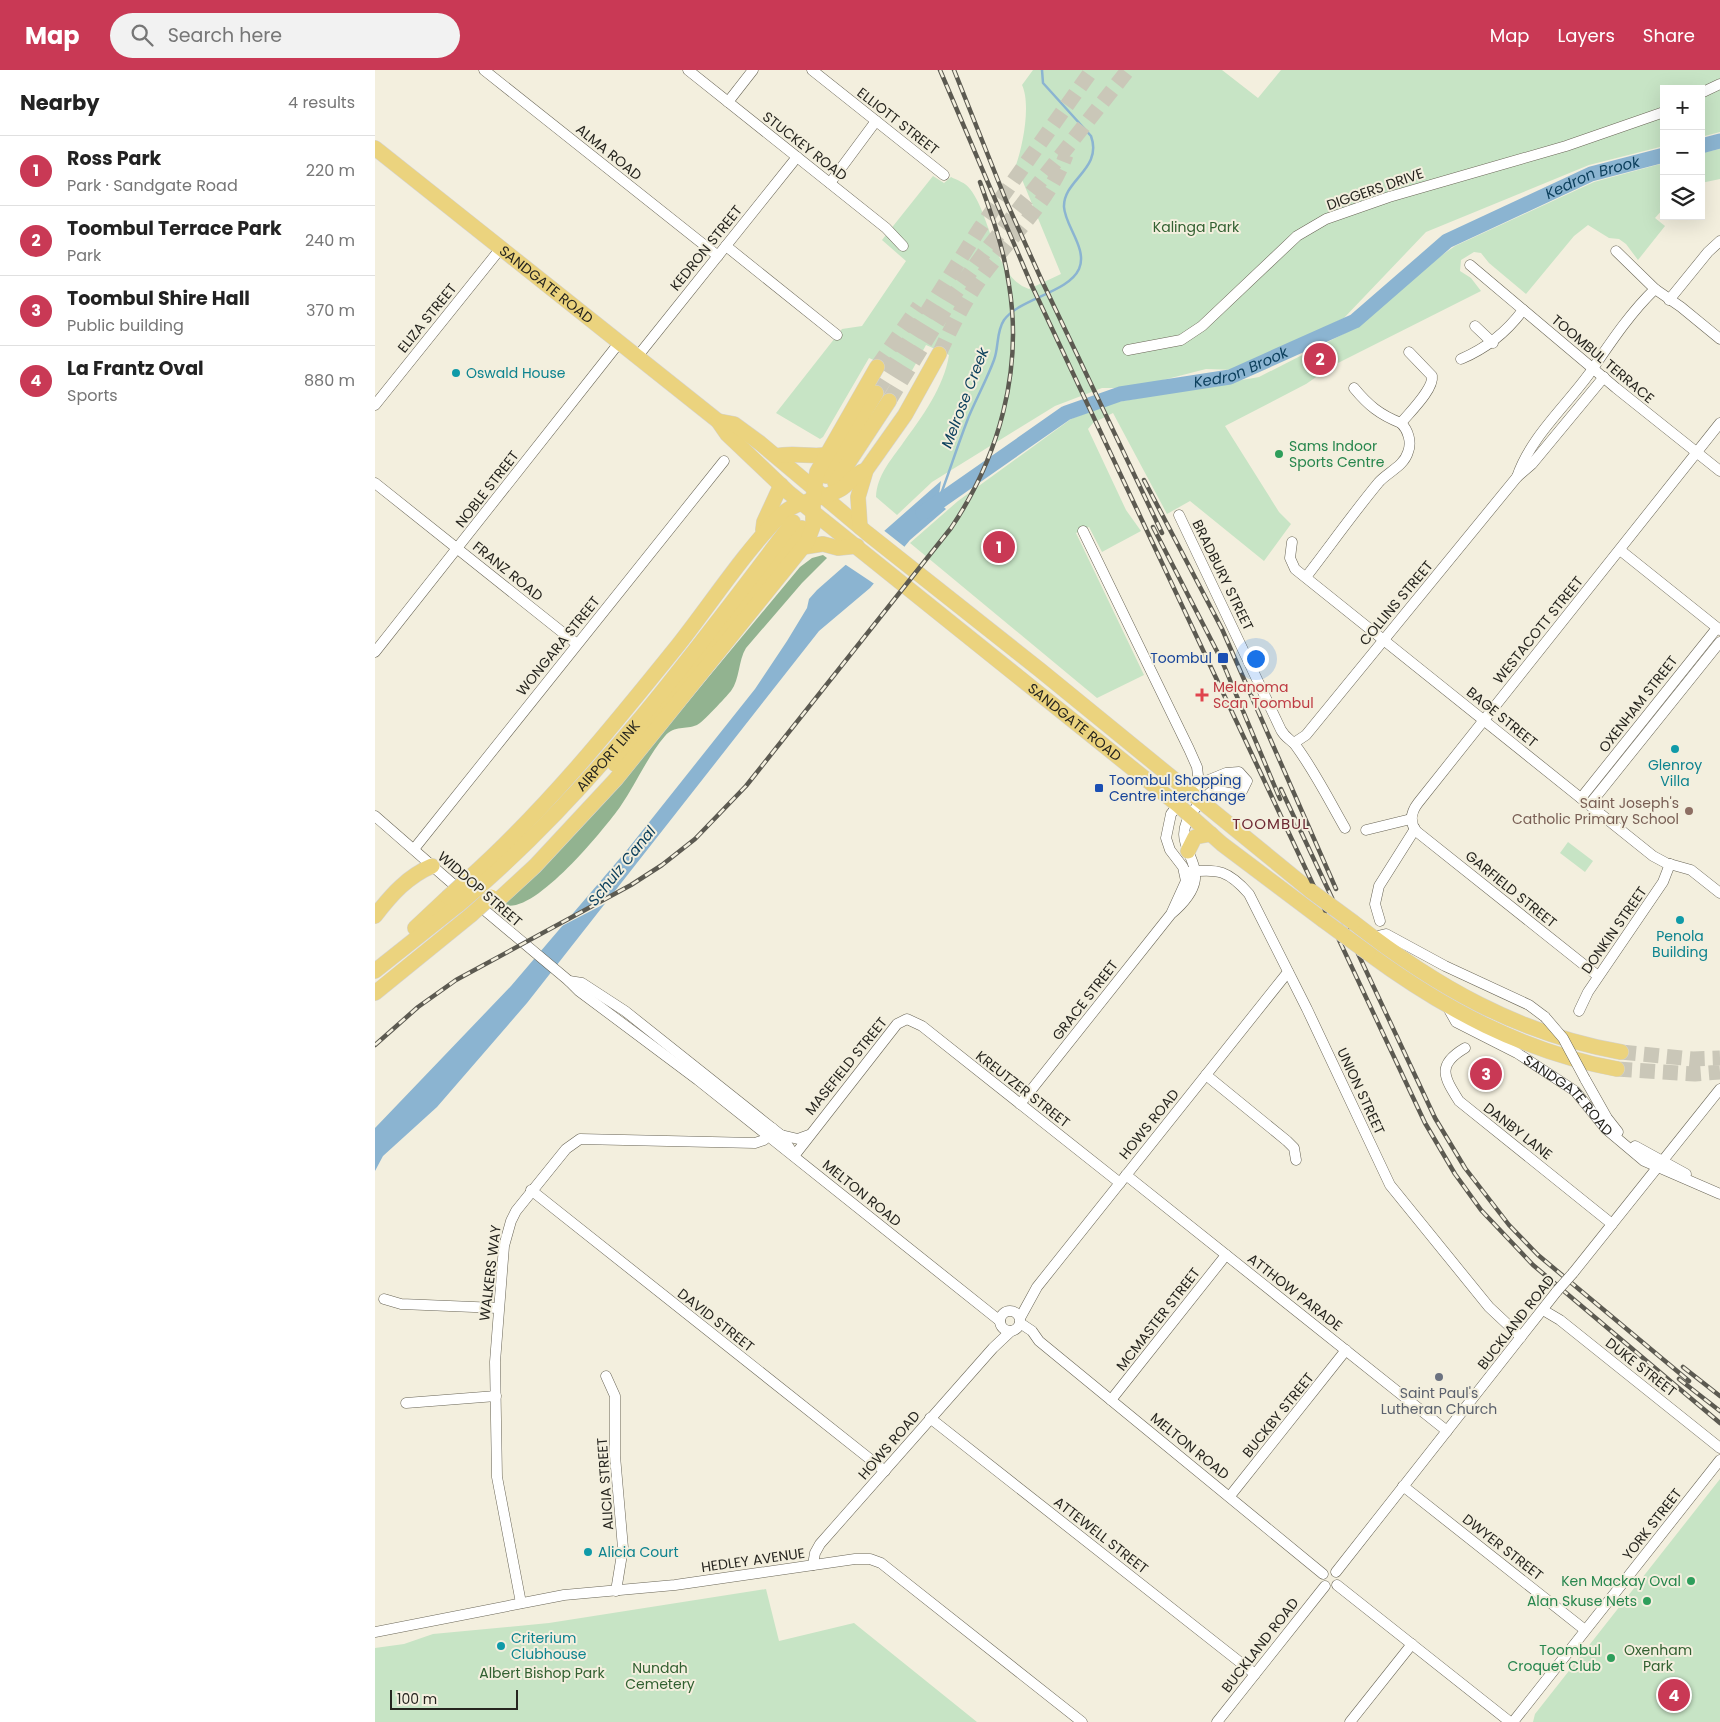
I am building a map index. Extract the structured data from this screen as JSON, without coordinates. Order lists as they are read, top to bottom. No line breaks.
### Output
{"streets":{"highway":["SANDGATE ROAD","AIRPORT LINK"],"street":["ELLIOTT STREET","STUCKEY ROAD","ALMA ROAD","DIGGERS DRIVE","KEDRON STREET","ELIZA STREET","TOOMBUL TERRACE","NOBLE STREET","FRANZ ROAD","BRADBURY STREET","COLLINS STREET","WESTACOTT STREET","WONGARA STREET","OXENHAM STREET","BAGE STREET","WIDDOP STREET","GARFIELD STREET","DONKIN STREET","GRACE STREET","MASEFIELD STREET","KREUTZER STREET","UNION STREET","HOWS ROAD","DANBY LANE","MELTON ROAD","WALKERS WAY","ATTHOW PARADE","MCMASTER STREET","DAVID STREET","BUCKLAND ROAD","DUKE STREET","BUCKBY STREET","ALICIA STREET","YORK STREET","ATTEWELL STREET","DWYER STREET","HEDLEY AVENUE"]},"crossings":[["STUCKEY ROAD","KEDRON STREET"],["ALMA ROAD","KEDRON STREET"],["KEDRON STREET","SANDGATE ROAD"],["SANDGATE ROAD","ELIZA STREET"],["SANDGATE ROAD","NOBLE STREET"],["SANDGATE ROAD","GRACE STREET"],["SANDGATE ROAD","BUCKLAND ROAD"],["TOOMBUL TERRACE","COLLINS STREET"],["TOOMBUL TERRACE","WESTACOTT STREET"],["NOBLE STREET","FRANZ ROAD"],["FRANZ ROAD","WONGARA STREET"],["BRADBURY STREET","COLLINS STREET"],["COLLINS STREET","BAGE STREET"],["WESTACOTT STREET","BAGE STREET"],["WESTACOTT STREET","GARFIELD STREET"],["WONGARA STREET","WIDDOP STREET"],["OXENHAM STREET","BAGE STREET"],["BAGE STREET","DONKIN STREET"],["WIDDOP STREET","MELTON ROAD"],["WIDDOP STREET","WALKERS WAY"],["GARFIELD STREET","DONKIN STREET"],["GRACE STREET","KREUTZER STREET"],["GRACE STREET","UNION STREET"],["MASEFIELD STREET","KREUTZER STREET"],["MASEFIELD STREET","MELTON ROAD"],["KREUTZER STREET","HOWS ROAD"],["KREUTZER STREET","ATTHOW PARADE"],["UNION STREET","HOWS ROAD"],["UNION STREET","BUCKLAND ROAD"],["HOWS ROAD","MELTON ROAD"],["HOWS ROAD","ATTHOW PARADE"],["HOWS ROAD","DAVID STREET"],["HOWS ROAD","ATTEWELL STREET"],["HOWS ROAD","HEDLEY AVENUE"],["DANBY LANE","BUCKLAND ROAD"],["MELTON ROAD","WALKERS WAY"],["MELTON ROAD","MCMASTER STREET"],["MELTON ROAD","BUCKLAND ROAD"],["MELTON ROAD","BUCKBY STREET"],["WALKERS WAY","DAVID STREET"],["WALKERS WAY","HEDLEY AVENUE"],["ATTHOW PARADE","MCMASTER STREET"],["ATTHOW PARADE","BUCKLAND ROAD"],["ATTHOW PARADE","BUCKBY STREET"],["BUCKLAND ROAD","DUKE STREET"],["BUCKLAND ROAD","ATTEWELL STREET"],["BUCKLAND ROAD","DWYER STREET"],["ALICIA STREET","HEDLEY AVENUE"],["YORK STREET","DWYER STREET"]],"districts":["TOOMBUL"],"water":["Kedron Brook","Melrose Creek","Schulz Canal"],"parks":["Kalinga Park","Oxenham Park","Nundah Cemetery","Albert Bishop Park"],"places":{"other":["Oswald House","Sams Indoor Sports Centre","Glenroy Villa","Saint Joseph's Catholic Primary School","Penola Building","Saint Paul's Lutheran Church","Alicia Court","Ken Mackay Oval","Alan Skuse Nets","Criterium Clubhouse","Toombul Croquet Club"],"transit":["Toombul","Toombul Shopping Centre interchange"],"health":["Melanoma Scan Toombul"]},"scale_bar":"100 m","page":{"header":"Map","search":"Search here","nav":["Map","Layers","Share"],"heading":["Nearby","4 results"],"map_buttons":["+","−"],"list":[{"mark":"1","name":"Ross Park","note":"Park · Sandgate Road","value":"220 m"},{"mark":"2","name":"Toombul Terrace Park","note":"Park","value":"240 m"},{"mark":"3","name":"Toombul Shire Hall","note":"Public building","value":"370 m"},{"mark":"4","name":"La Frantz Oval","note":"Sports","value":"880 m"}],"pins":["2","1","3","4"],"scale":"100 m"}}
